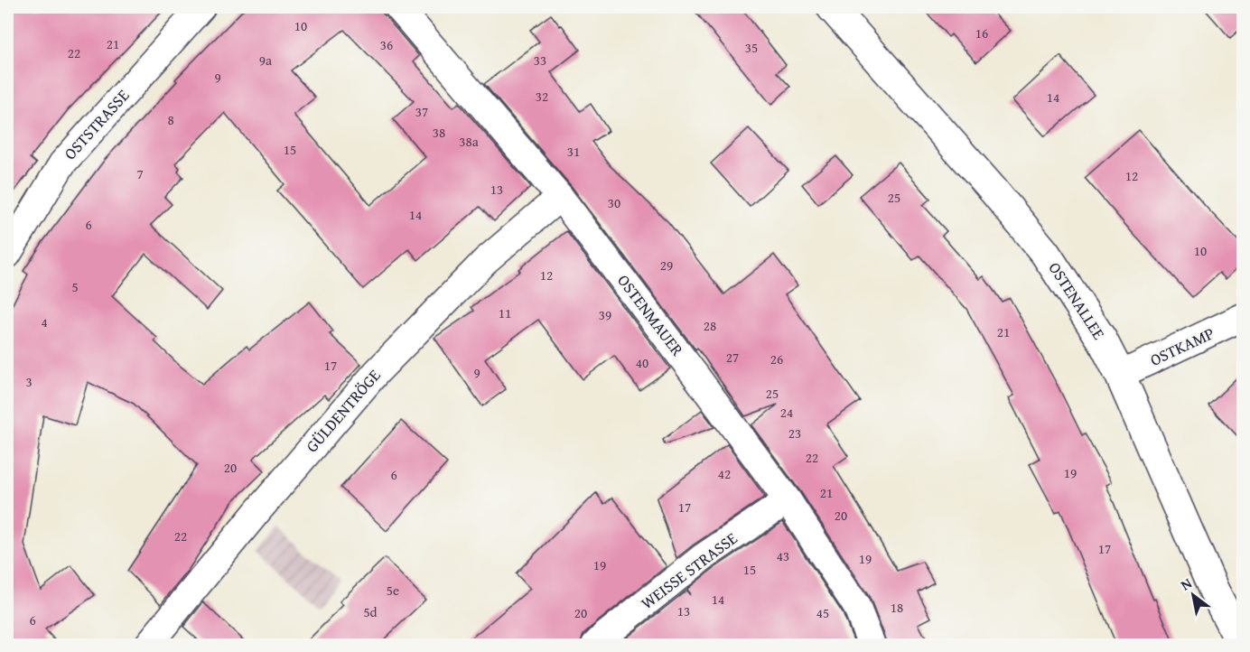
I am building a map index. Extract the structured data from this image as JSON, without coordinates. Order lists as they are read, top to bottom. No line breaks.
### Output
{"streets":{"street":["OSTSTRASSE","OSTENALLEE","OSTENMAUER","OSTKAMP","GÜLDENTRÖGE","WEISSE STRASSE"]},"crossings":[["OSTENALLEE","OSTKAMP"],["OSTENMAUER","GÜLDENTRÖGE"],["OSTENMAUER","WEISSE STRASSE"]],"house_numbers":["10","16","21","36","35","22","9a","33","9","32","14","37","8","38","38a","15","31","7","12","13","25","30","14","6","10","29","12","5","11","39","4","28","21","27","26","40","17","9","3","25","24","23","22","20","19","42","6","21","17","20","22","17","43","19","19","15","5e","14","18","13","5d","20","45","6"],"north":"top left"}
